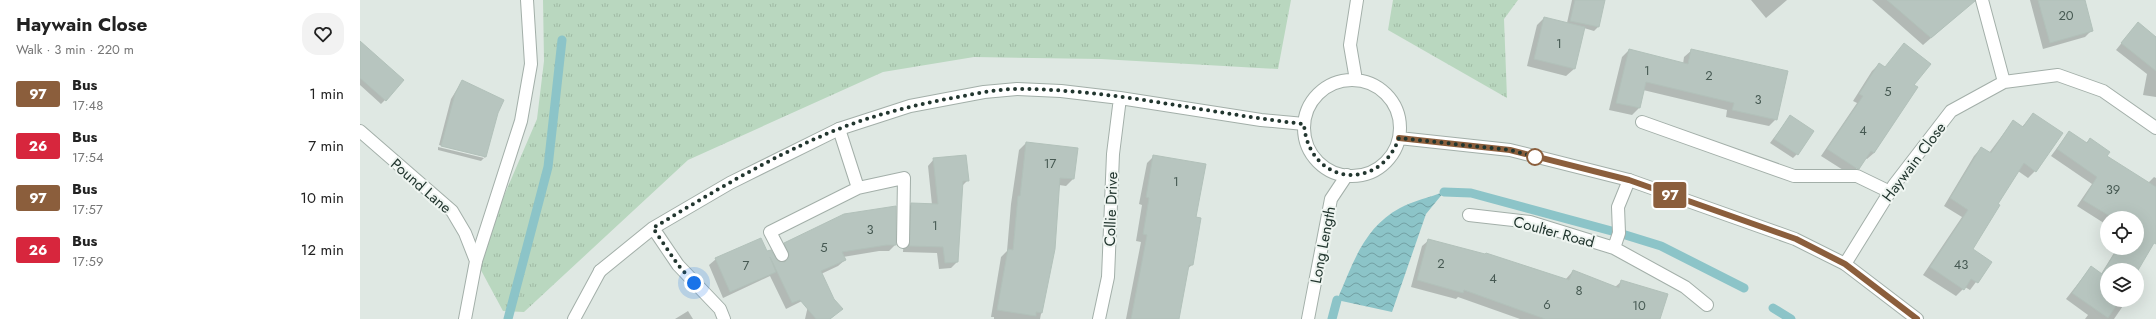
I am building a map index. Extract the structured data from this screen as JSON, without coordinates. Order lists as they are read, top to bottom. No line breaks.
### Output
{"streets":{"street":["Haywain Close","Pound Lane","Collie Drive","Coulter Road","Long Length"]},"lines":["bus line 97"],"house_numbers":["20","1","1","2","5","3","4","17","1","39","1","3","5","2","43","7","4","8","6","10"],"page":{"heading":["Haywain Close","Walk · 3 min · 220 m"],"on_map":"97","list":[{"mark":"97","name":"Bus","note":"17:48","value":"1 min"},{"mark":"26","name":"Bus","note":"17:54","value":"7 min"},{"mark":"97","name":"Bus","note":"17:57","value":"10 min"},{"mark":"26","name":"Bus","note":"17:59","value":"12 min"}]}}
